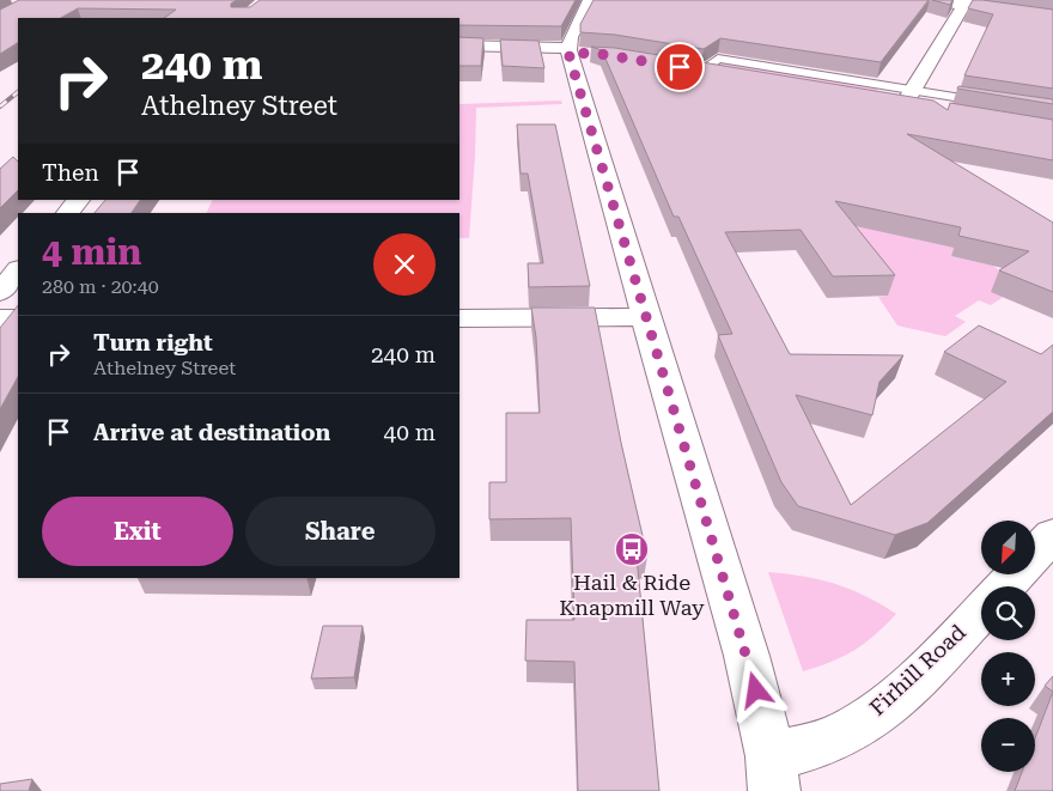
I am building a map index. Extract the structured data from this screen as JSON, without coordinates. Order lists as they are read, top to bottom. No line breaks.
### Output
{"streets":{"street":["Firhill Road"]},"places":{"bus stop":["Hail & Ride Knapmill Way"]},"north":"bottom left","page":{"turn":["240 m","Athelney Street"],"then":"Then","heading":["4 min","280 m · 20:40"],"list":[{"name":"Turn right","note":"Athelney Street","value":"240 m"},{"name":"Arrive at destination","value":"40 m"}],"buttons":["Exit","Share"],"map_buttons":["+","−"]}}
